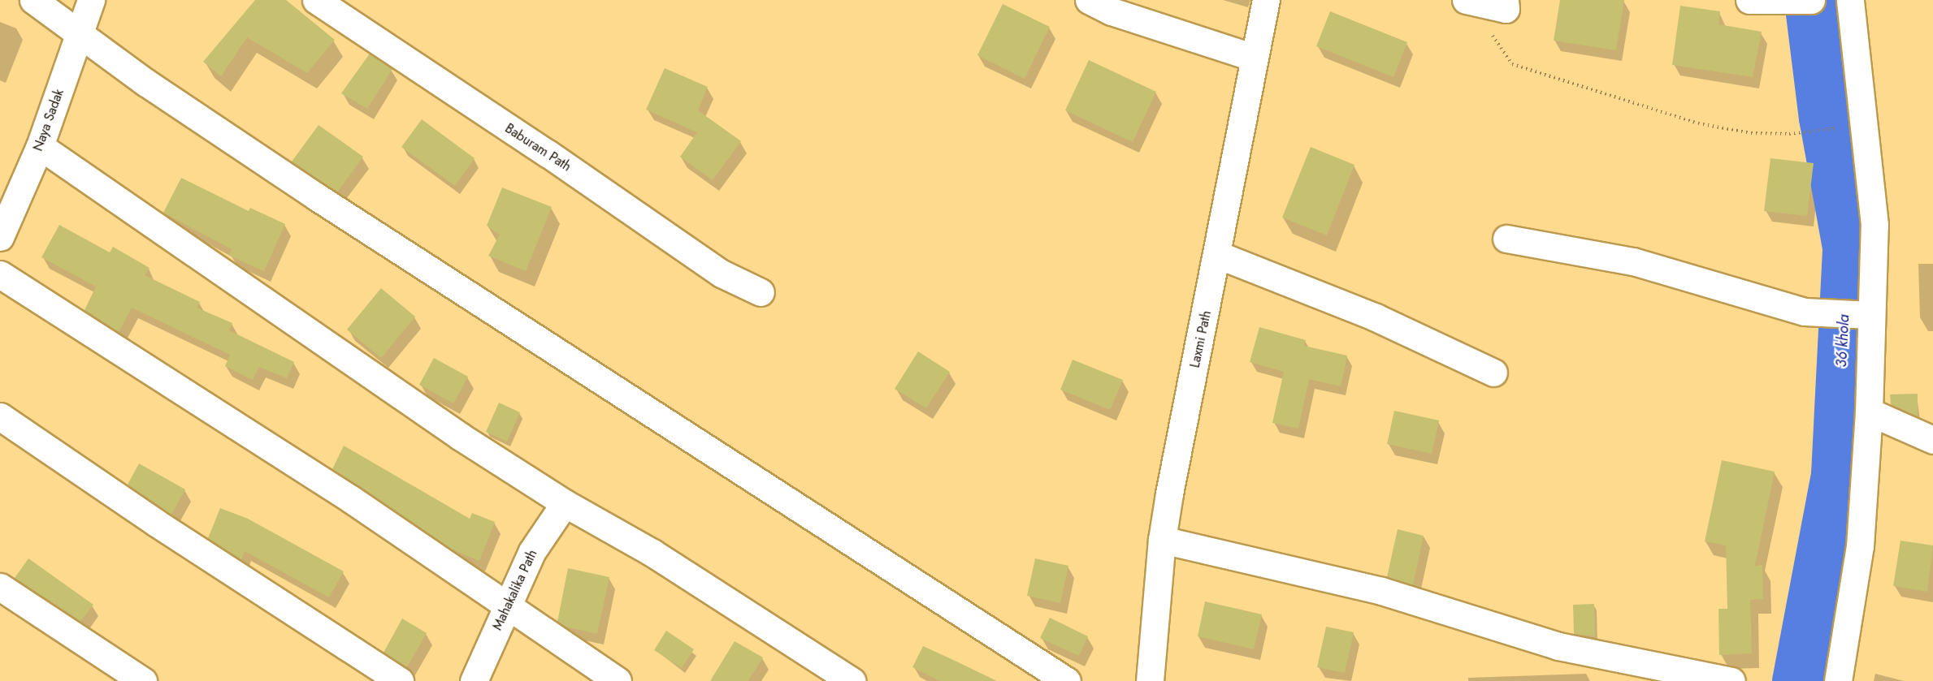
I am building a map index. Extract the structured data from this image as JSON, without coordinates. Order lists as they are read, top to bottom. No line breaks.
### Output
{"streets":{"street":["Naya Sadak","Baburam Path","Laxmi Path","Mahakalika Path"]},"water":["36 khola"]}
